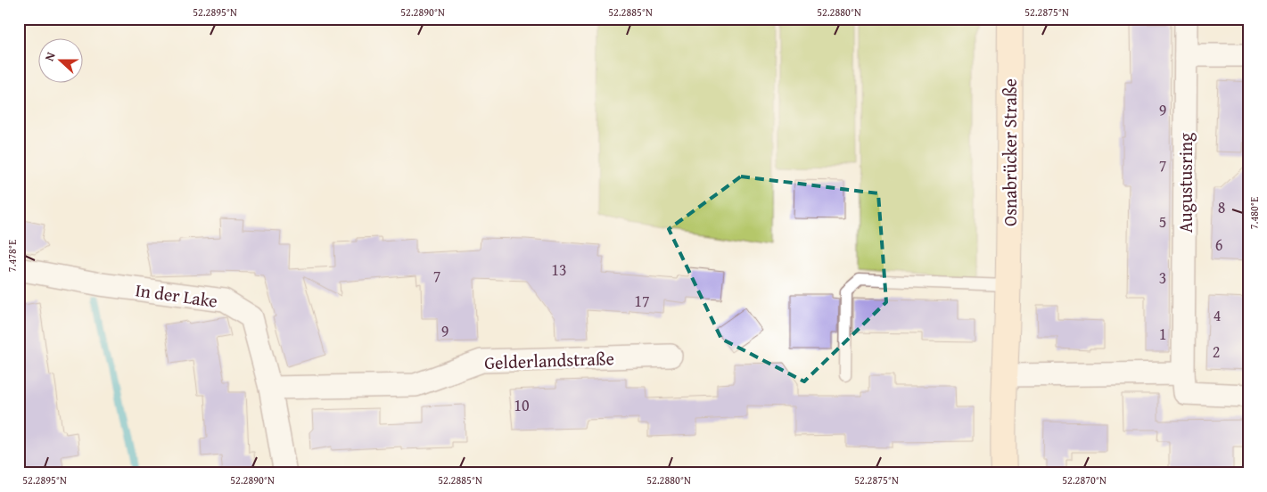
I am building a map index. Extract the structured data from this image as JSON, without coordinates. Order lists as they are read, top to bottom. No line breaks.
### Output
{"streets":{"main road":["Osnabrücker Straße"],"street":["Augustusring","In der Lake","Gelderlandstraße"]},"crossings":[["In der Lake","Gelderlandstraße"]],"house_numbers":["9","7","8","5","6","13","7","3","17","4","9","1","2","10"],"north":"left","coordinates":["52.2895°N","52.2890°N","52.2885°N","52.2880°N","52.2875°N","7.480°E","7.478°E","52.2870°N"]}
